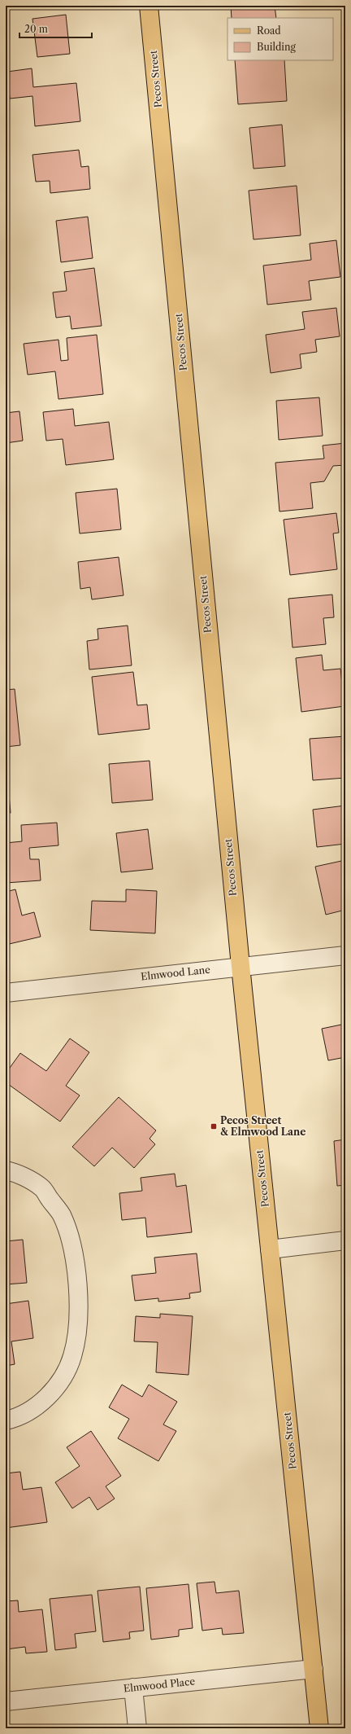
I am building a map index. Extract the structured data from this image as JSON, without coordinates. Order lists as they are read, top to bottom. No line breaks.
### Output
{"streets":{"main road":["Pecos Street"],"street":["Elmwood Lane","Elmwood Place"]},"crossings":[["Pecos Street","Elmwood Lane"],["Pecos Street","Elmwood Place"]],"places":{"transit":["Pecos Street & Elmwood Lane"]},"legend":["Road","Building"],"scale_bar":"20 m"}
